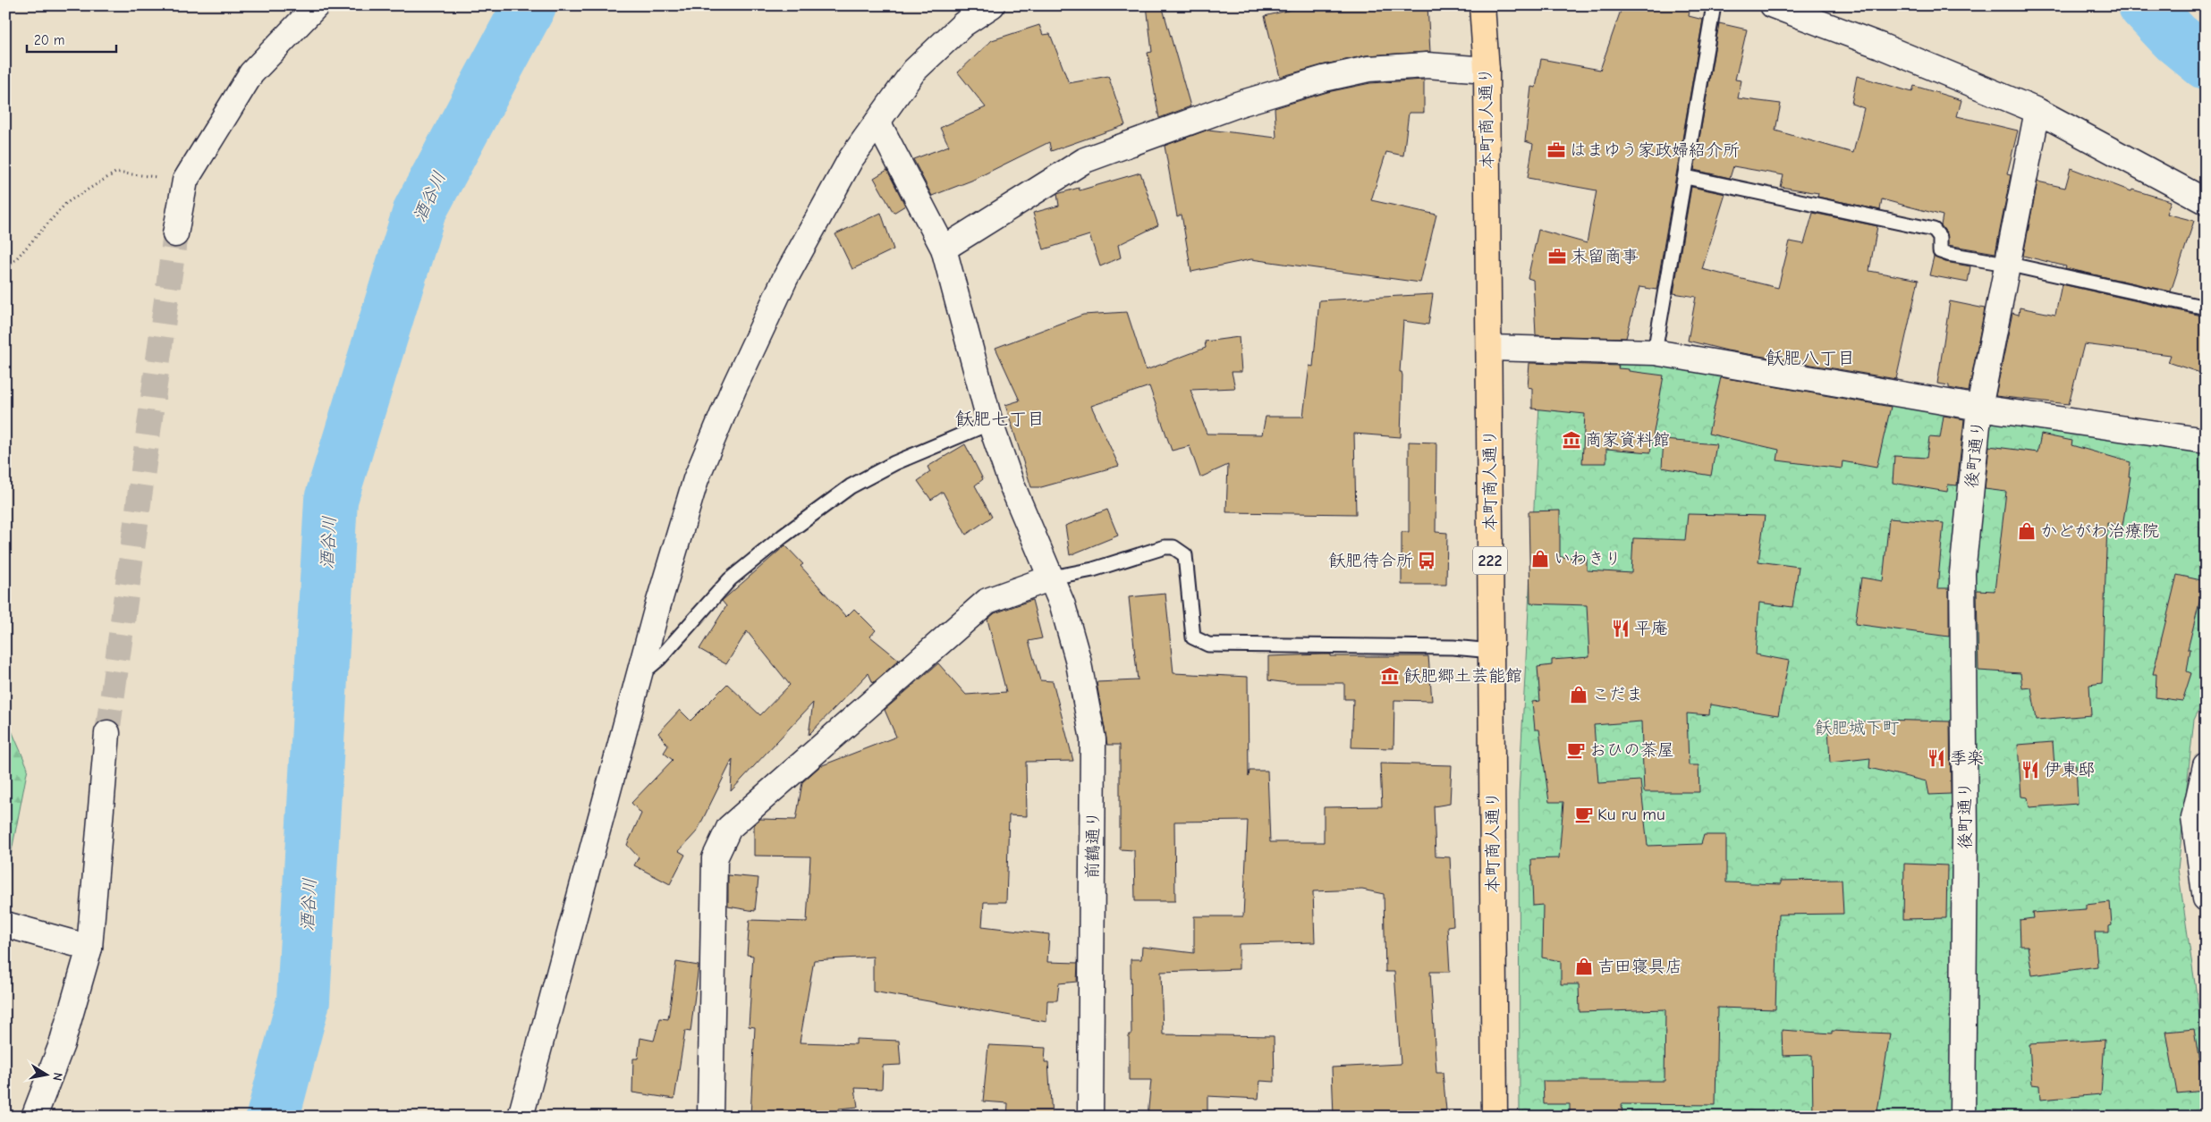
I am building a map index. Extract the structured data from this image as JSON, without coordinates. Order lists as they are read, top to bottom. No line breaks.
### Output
{"streets":{"highway":["本町商人通り","222"],"street":["後町通り","前鶴通り"]},"districts":["飫肥八丁目","飫肥七丁目"],"water":["酒谷川"],"parks":["飫肥城下町"],"places":{"office":["はまゆう家政婦紹介所","末留商事"],"museum":["商家資料館","飫肥郷土芸能館"],"shop":["かどがわ治療院","いわきり","こだま","吉田寝具店"],"bus stop":["飫肥待合所"],"restaurant":["平庵","季楽","伊東邸"],"cafe":["おひの茶屋","Ku ru mu"]},"scale_bar":"20 m","north":"right"}
